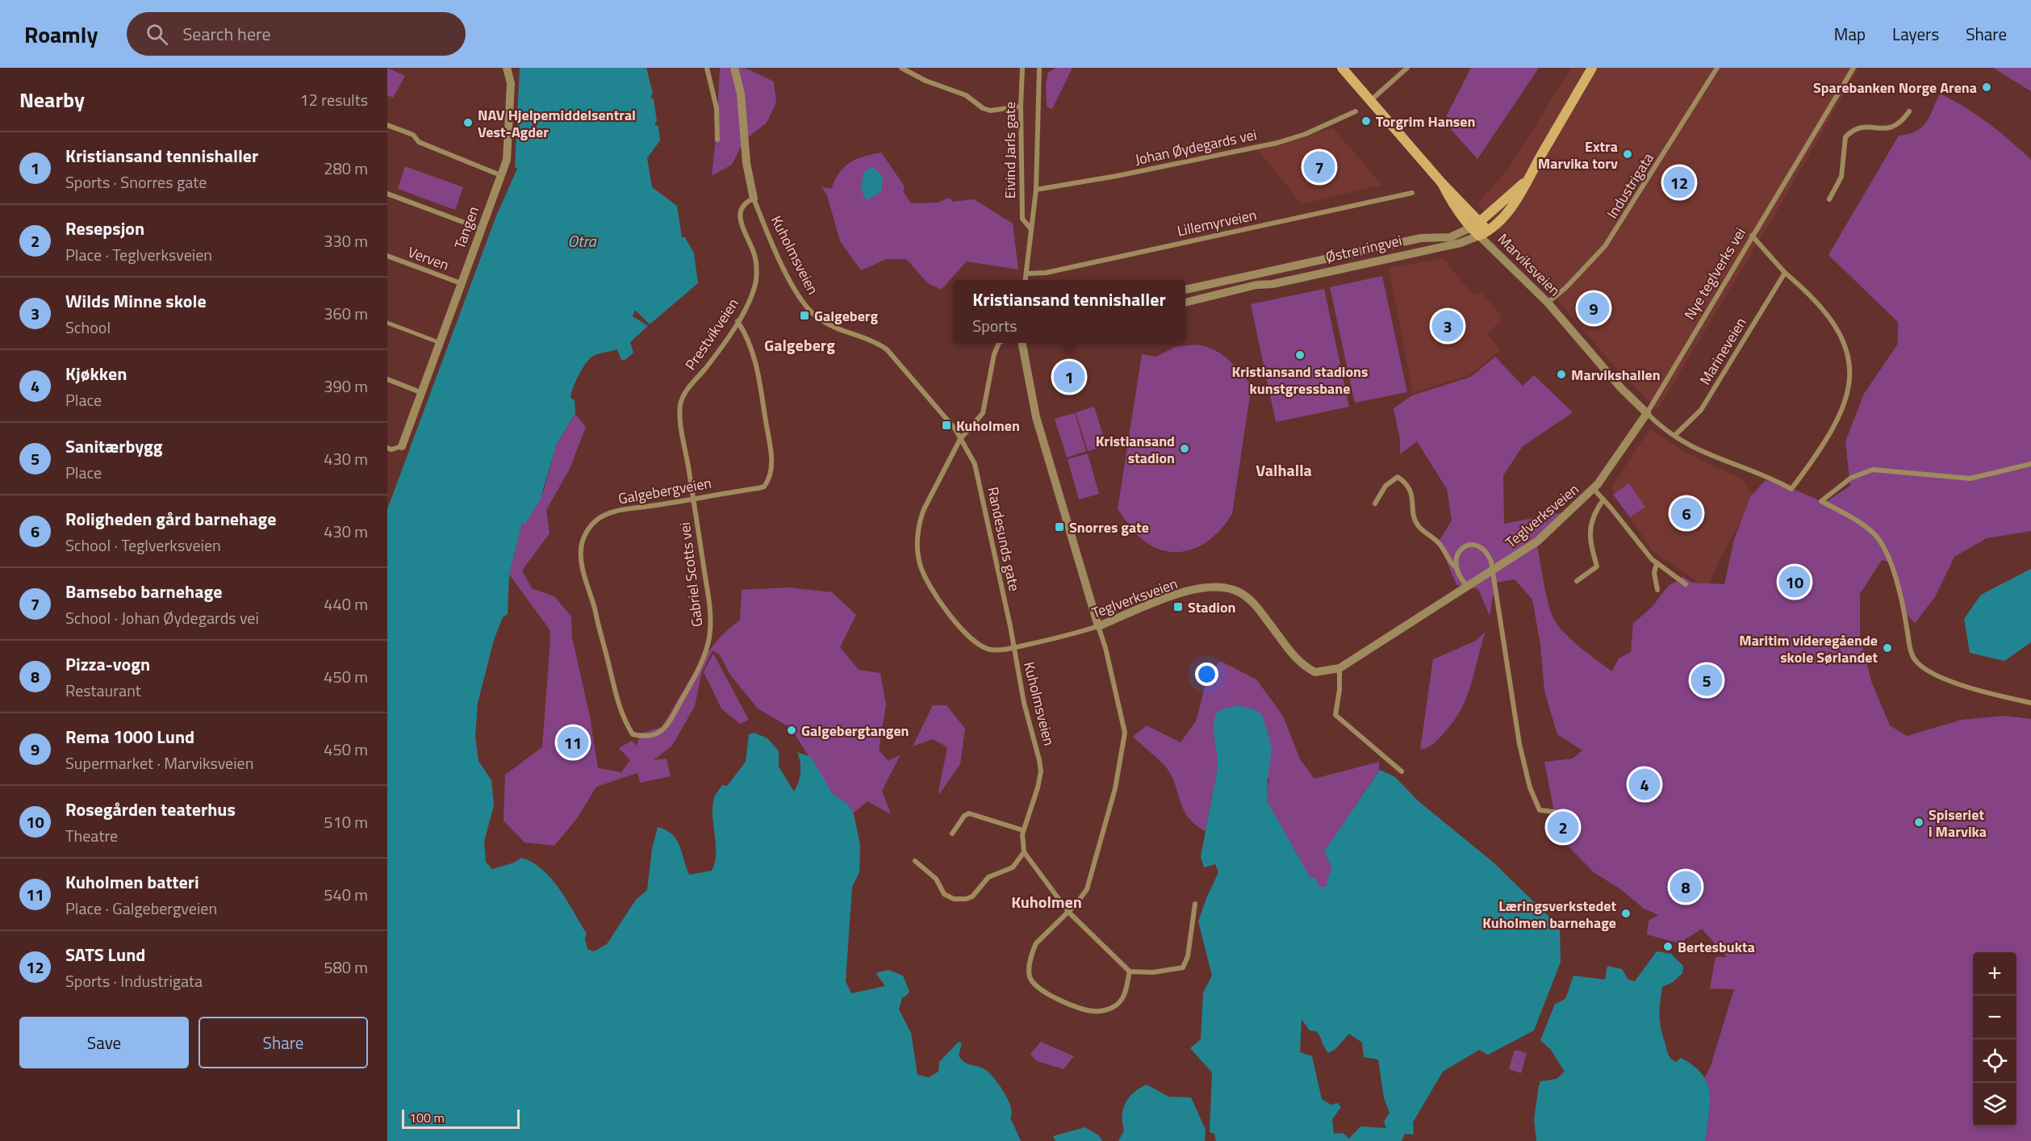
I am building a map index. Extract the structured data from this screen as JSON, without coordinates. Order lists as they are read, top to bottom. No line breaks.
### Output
{"streets":{"main road":["Østre ringvei","Marviksveien"],"street":["Johan Øydegards vei","Eivind Jarls gate","Industrigata","Lillemyrveien","Tangen","Kuholmsveien","Verven","Nye teglverks vei","Prestvikveien","Marineveien","Galgebergveien","Teglverksveien","Randesunds gate","Gabriel Scotts vei"]},"crossings":[["Johan Øydegards vei","Eivind Jarls gate"],["Eivind Jarls gate","Lillemyrveien"],["Industrigata","Marviksveien"],["Tangen","Verven"],["Østre ringvei","Marviksveien"],["Kuholmsveien","Prestvikveien"],["Kuholmsveien","Teglverksveien"],["Kuholmsveien","Randesunds gate"],["Marviksveien","Nye teglverks vei"],["Marviksveien","Marineveien"],["Nye teglverks vei","Teglverksveien"],["Prestvikveien","Galgebergveien"],["Prestvikveien","Gabriel Scotts vei"],["Galgebergveien","Gabriel Scotts vei"],["Teglverksveien","Randesunds gate"]],"districts":["Galgeberg","Valhalla","Kuholmen"],"water":["Otra"],"places":{"other":["Sparebanken Norge Arena","Torgrim Hansen","NAV Hjelpemiddelsentral Vest-Agder","Extra Marvika torv","Kristiansand stadions kunstgressbane","Marvikshallen","Kristiansand stadion","Maritim videregående skole Sørlandet","Galgebergtangen","Spiseriet i Marvika","Læringsverkstedet Kuholmen barnehage","Bertesbukta"],"transit":["Galgeberg","Kuholmen","Snorres gate","Stadion"]},"scale_bar":"100 m","page":{"header":"Roamly","search":"Search here","nav":["Map","Layers","Share"],"heading":["Nearby","12 results"],"list":[{"mark":"1","name":"Kristiansand tennishaller","note":"Sports · Snorres gate","value":"280 m"},{"mark":"2","name":"Resepsjon","note":"Place · Teglverksveien","value":"330 m"},{"mark":"3","name":"Wilds Minne skole","note":"School","value":"360 m"},{"mark":"4","name":"Kjøkken","note":"Place","value":"390 m"},{"mark":"5","name":"Sanitærbygg","note":"Place","value":"430 m"},{"mark":"6","name":"Roligheden gård barnehage","note":"School · Teglverksveien","value":"430 m"},{"mark":"7","name":"Bamsebo barnehage","note":"School · Johan Øydegards vei","value":"440 m"},{"mark":"8","name":"Pizza-vogn","note":"Restaurant","value":"450 m"},{"mark":"9","name":"Rema 1000 Lund","note":"Supermarket · Marviksveien","value":"450 m"},{"mark":"10","name":"Rosegården teaterhus","note":"Theatre","value":"510 m"},{"mark":"11","name":"Kuholmen batteri","note":"Place · Galgebergveien","value":"540 m"},{"mark":"12","name":"SATS Lund","note":"Sports · Industrigata","value":"580 m"}],"pins":["7","12","9","3","1","6","10","5","11","4","2","8"],"popup":["Kristiansand tennishaller","Sports"],"map_buttons":["+","−"],"buttons":["Save","Share"],"scale":"100 m"}}
